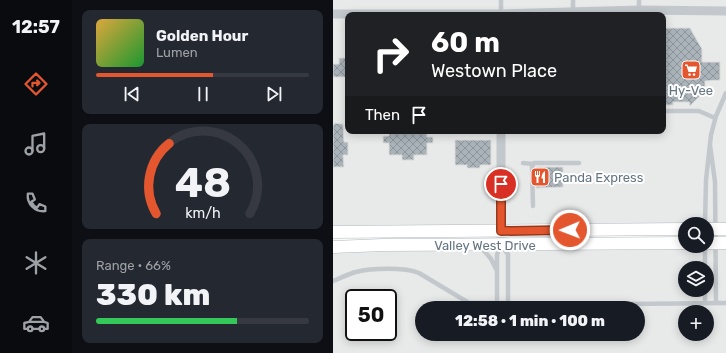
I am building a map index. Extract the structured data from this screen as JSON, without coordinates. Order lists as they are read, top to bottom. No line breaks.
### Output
{"streets":{"main road":["Valley West Drive"]},"places":{"supermarket":["Hy-Vee"],"restaurant":["Panda Express"]},"page":{"tabs":"12:57","turn":["60 m","Westown Place"],"song":["Golden Hour","Lumen"],"then":"Then","map_buttons":"+","tile":["Range · 66%","330 km"],"limit":"50","trip":"12:58 · 1 min · 100 m","gauge":["48","km/h"]}}
